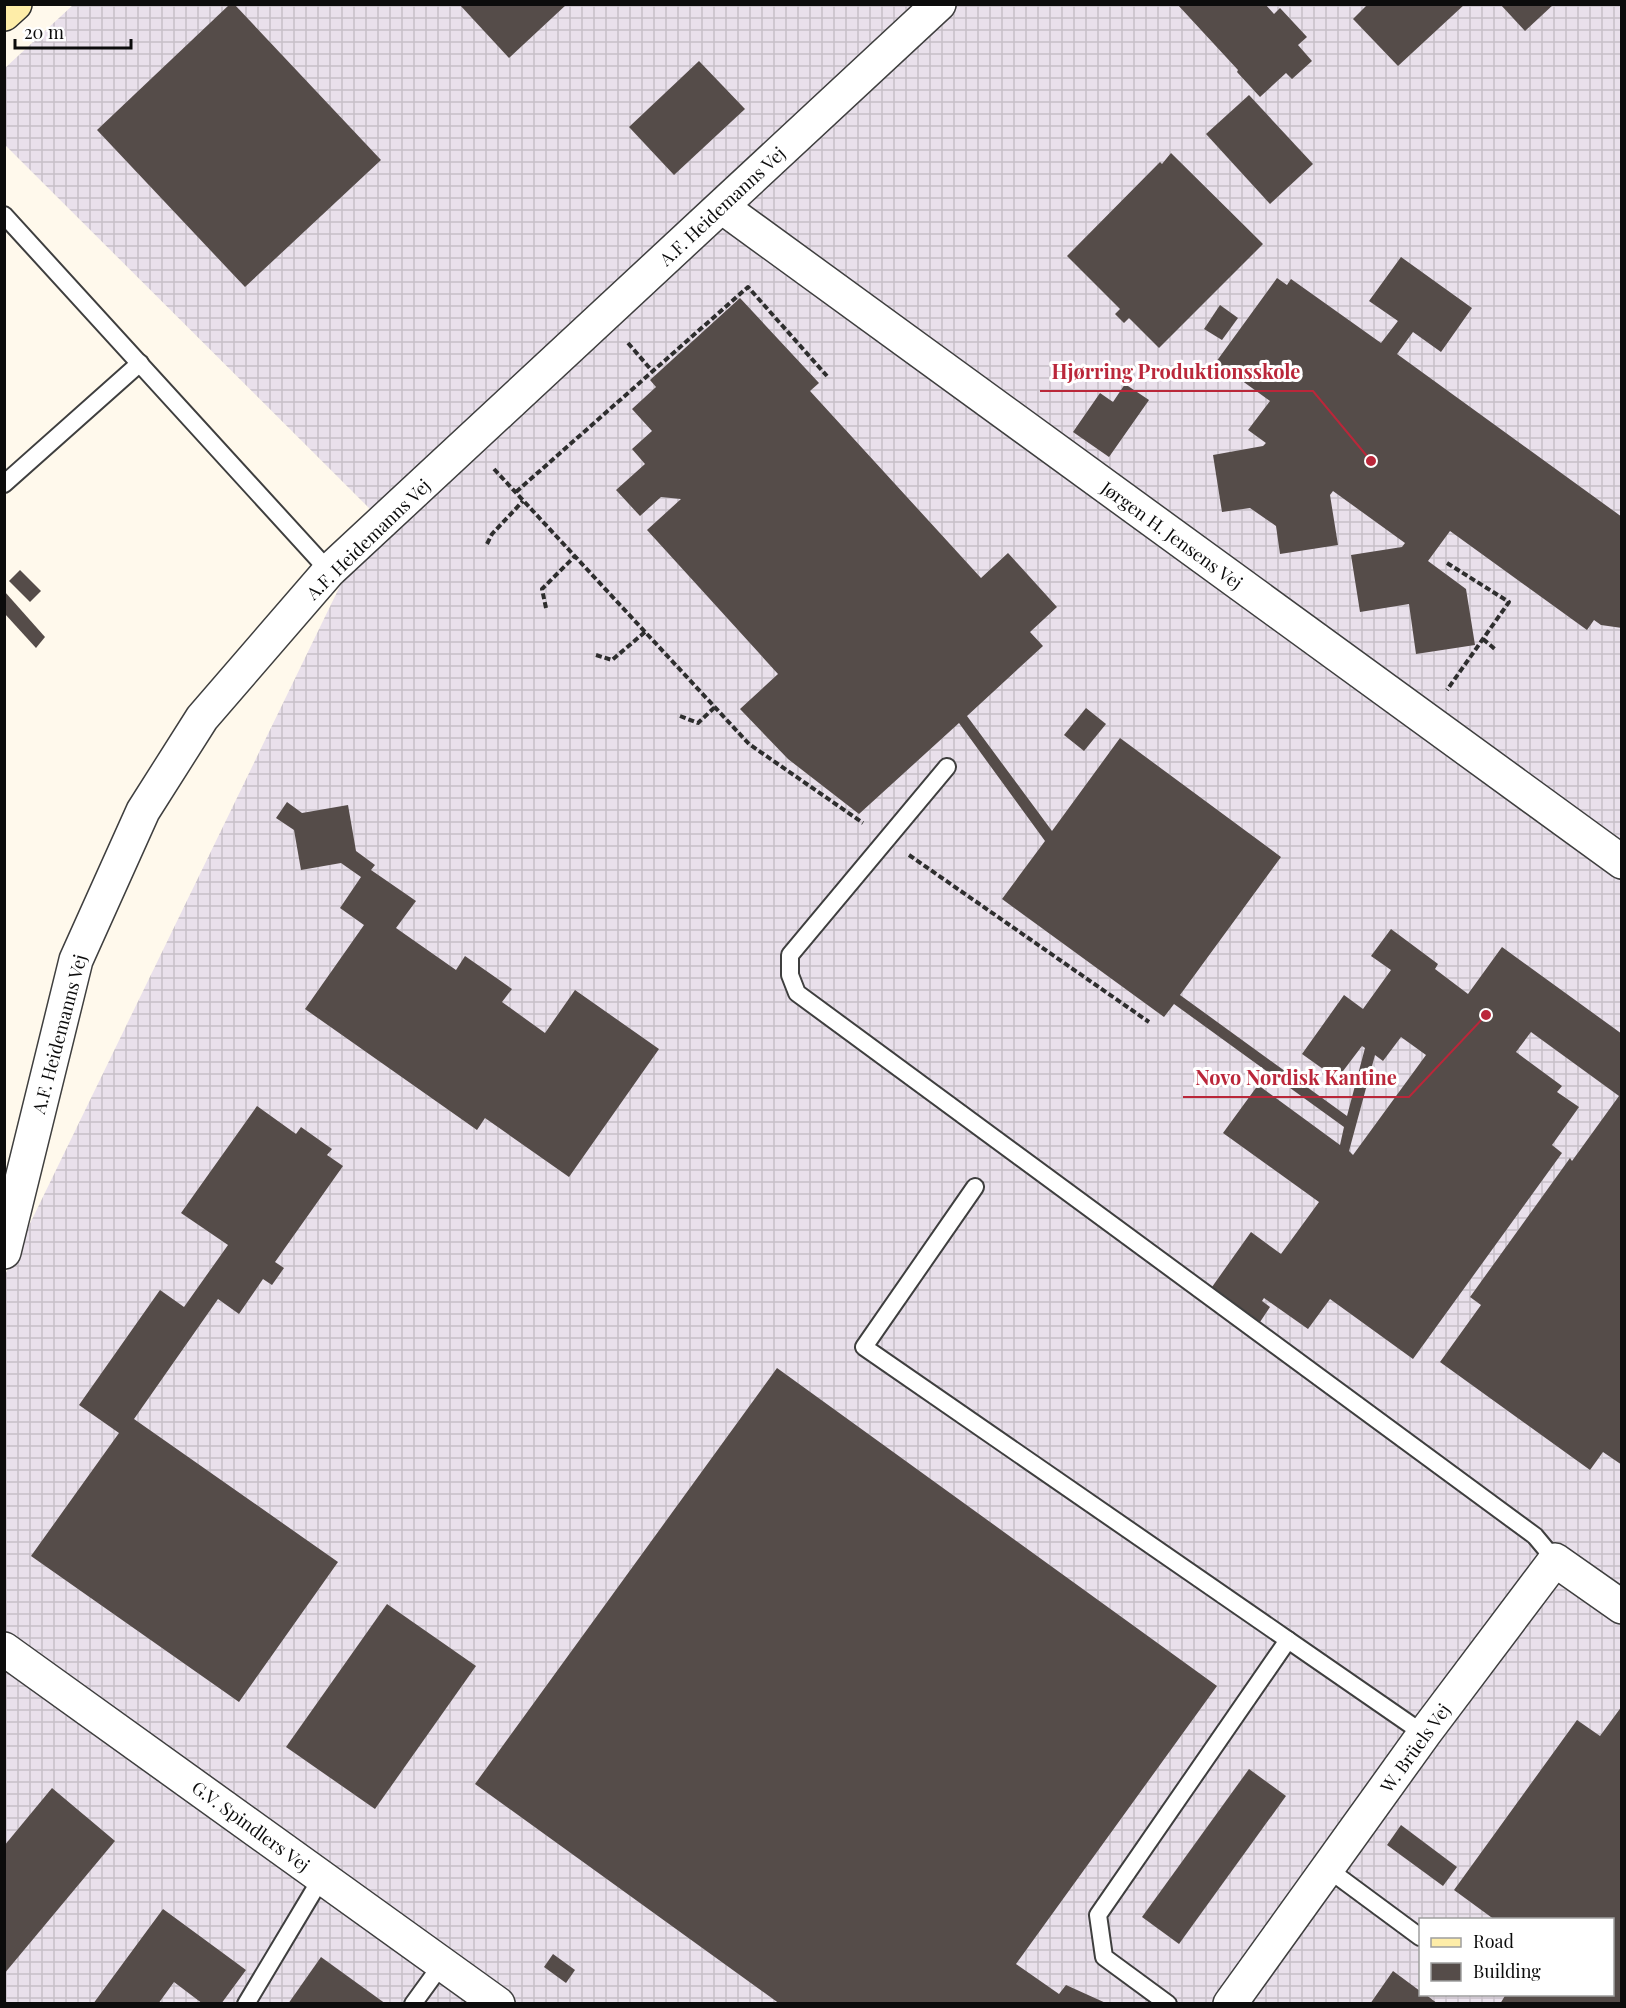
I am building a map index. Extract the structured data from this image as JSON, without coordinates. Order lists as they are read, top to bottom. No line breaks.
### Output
{"streets":{"street":["A.F. Heidemanns Vej","Jørgen H. Jensens Vej","W. Brüels Vej","G.V. Spindlers Vej"]},"crossings":[["A.F. Heidemanns Vej","Jørgen H. Jensens Vej"]],"places":["Hjørring Produktionsskole","Novo Nordisk Kantine"],"legend":["Road","Building"],"scale_bar":"20 m"}
